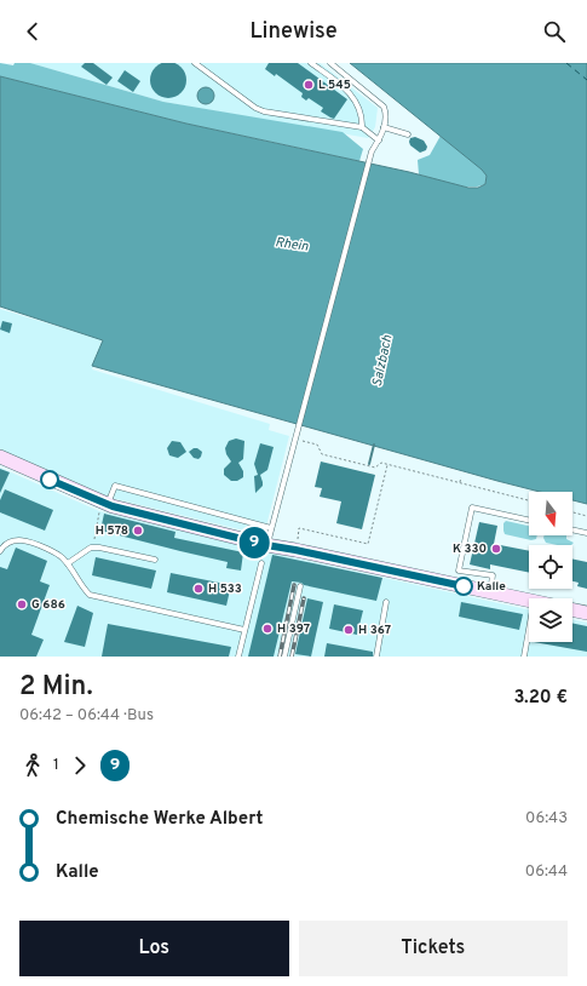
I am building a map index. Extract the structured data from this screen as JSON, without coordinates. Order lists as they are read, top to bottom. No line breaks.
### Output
{"water":["Rhein","Salzbach"],"places":["L 545","H 578","K 330","Kalle","H 533","G 686","H 397","H 367"],"lines":["bus line 9"],"north":"bottom","page":{"header":"Linewise","on_map":"9","heading":["2 Min.","06:42 – 06:44 · Bus","3.20 €"],"legs":["1","9"],"list":[{"name":"Chemische Werke Albert","value":"06:43"},{"name":"Kalle","value":"06:44"}],"buttons":["Los","Tickets"]}}
